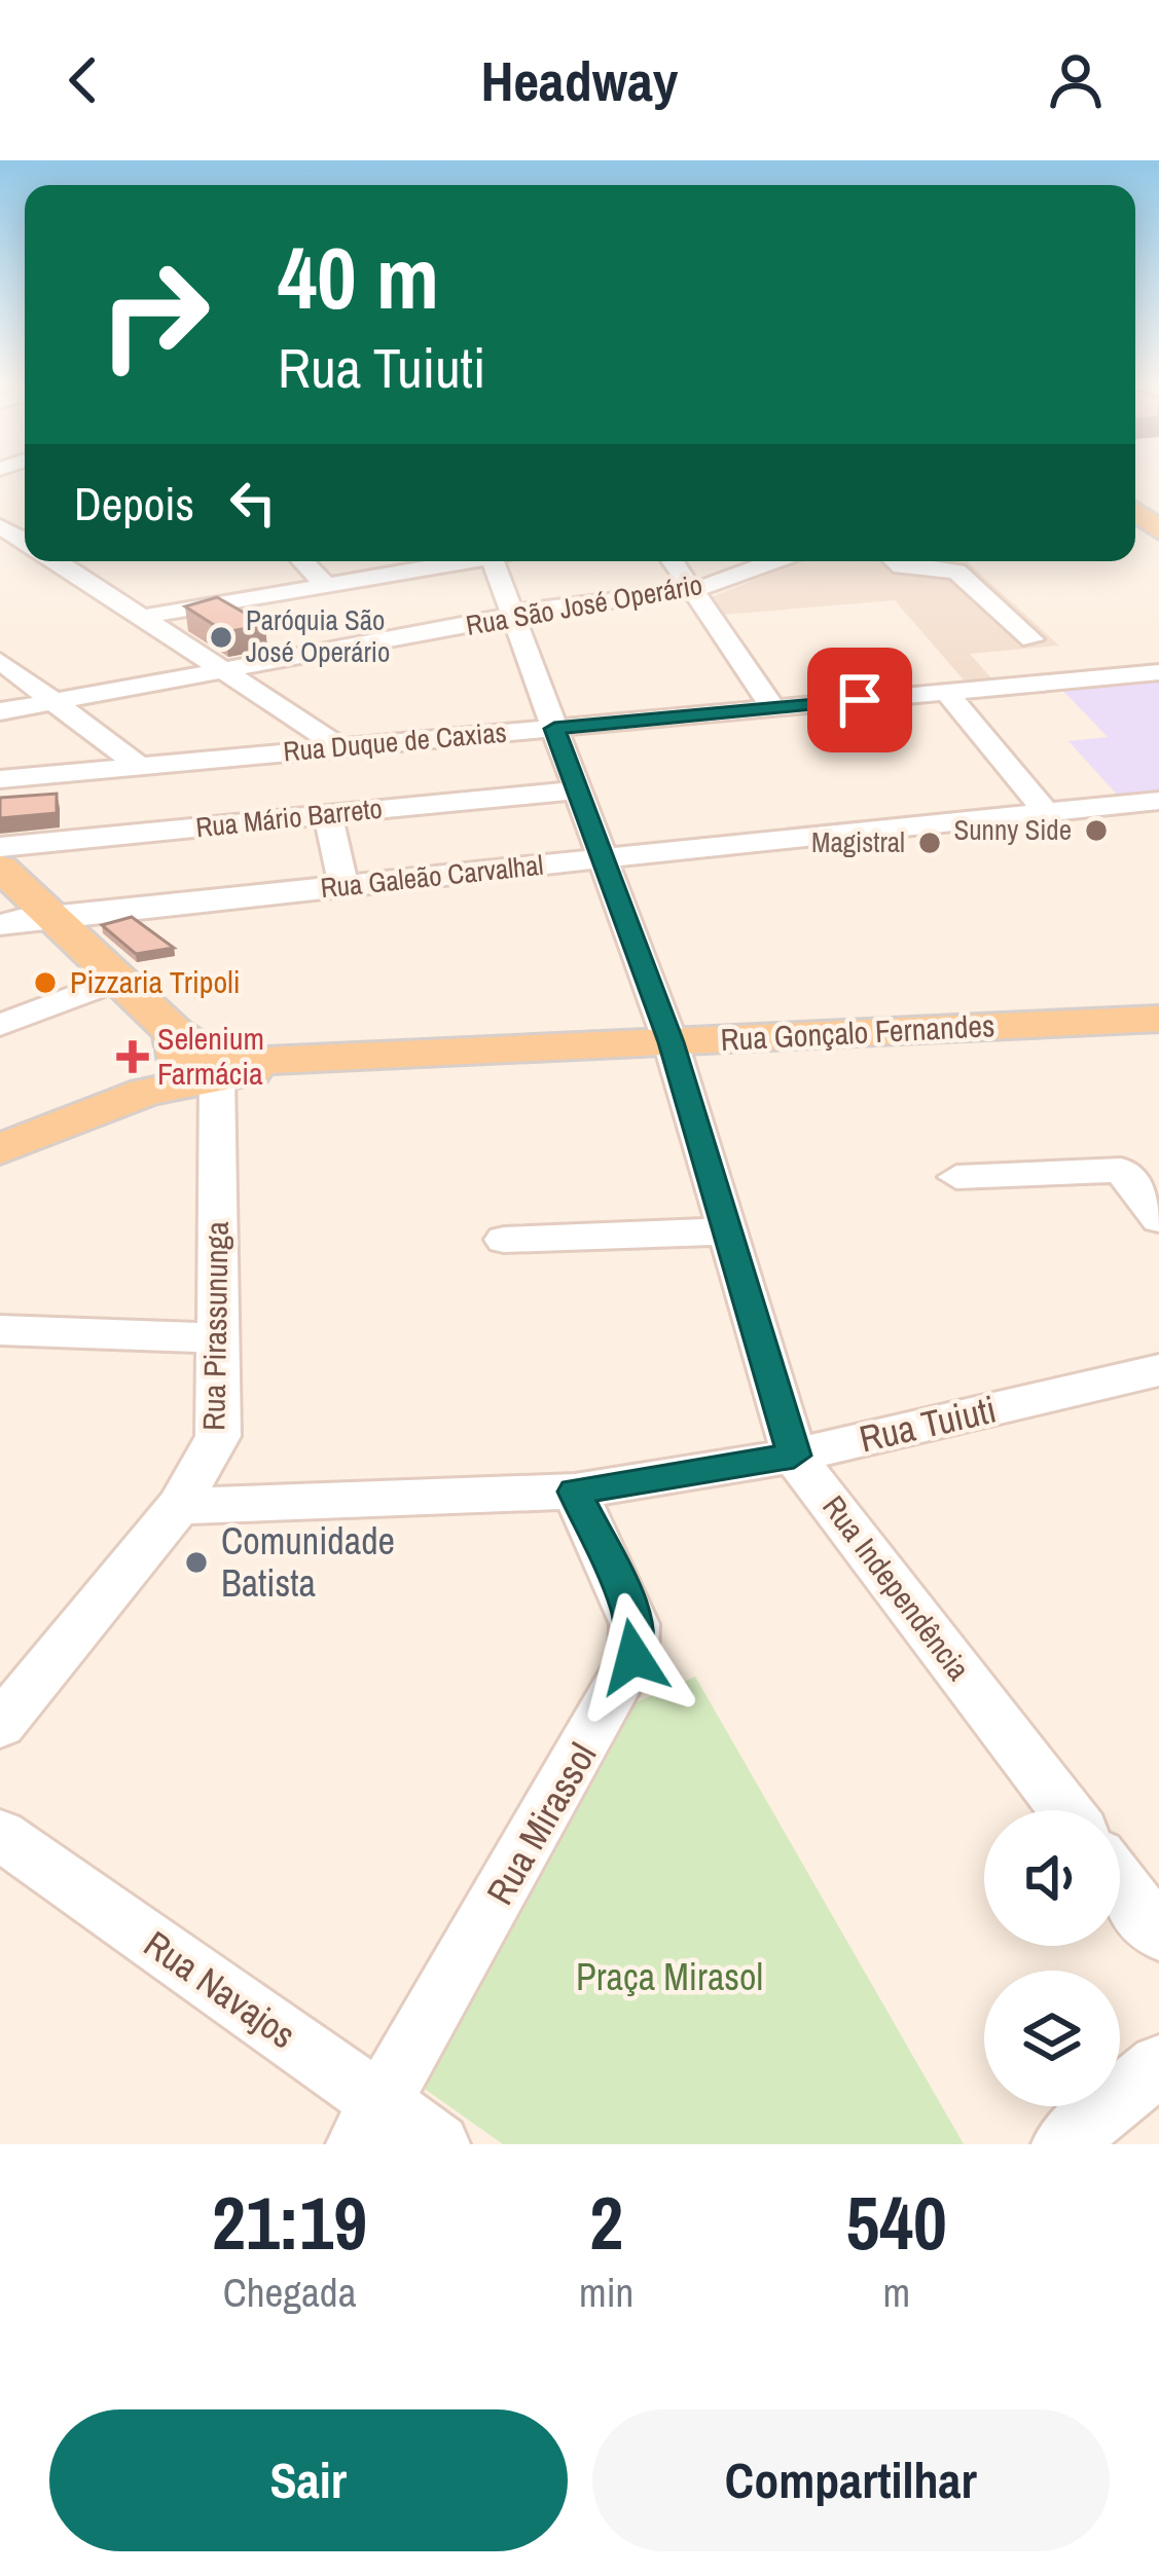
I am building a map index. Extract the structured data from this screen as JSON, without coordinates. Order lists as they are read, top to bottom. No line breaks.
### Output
{"streets":{"main road":["Rua Gonçalo Fernandes"],"street":["Rua São José Operário","Rua Duque de Caxias","Rua Mário Barreto","Rua Galeão Carvalhal","Rua Pirassununga","Rua Tuiuti","Rua Independência","Rua Mirassol","Rua Navajos"]},"crossings":[["Rua São José Operário","Rua Independência"],["Rua Duque de Caxias","Rua Mário Barreto"],["Rua Duque de Caxias","Rua Independência"],["Rua Mário Barreto","Rua Independência"],["Rua Galeão Carvalhal","Rua Gonçalo Fernandes"],["Rua Galeão Carvalhal","Rua Independência"],["Rua Gonçalo Fernandes","Rua Pirassununga"],["Rua Gonçalo Fernandes","Rua Independência"],["Rua Pirassununga","Rua Tuiuti"],["Rua Tuiuti","Rua Independência"],["Rua Tuiuti","Rua Mirassol"],["Rua Mirassol","Rua Navajos"]],"parks":["Praça Mirasol"],"places":{"other":["Paróquia São José Operário","Sunny Side","Magistral","Pizzaria Tripoli","Comunidade Batista"],"health":["Selenium Farmácia"]},"page":{"header":"Headway","turn":["40 m","Rua Tuiuti"],"then":"Depois","eta":["21:19","Chegada","2","min","540","m"],"buttons":["Sair","Compartilhar"]}}
